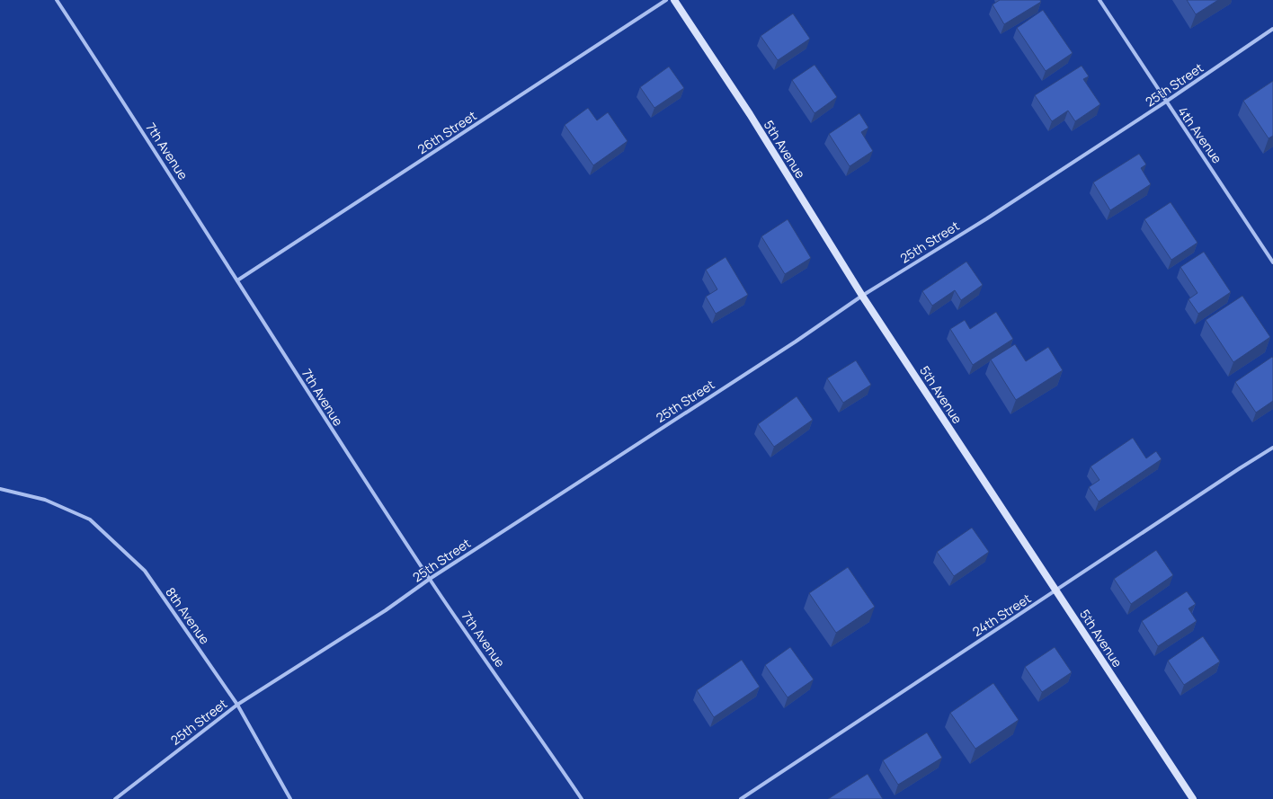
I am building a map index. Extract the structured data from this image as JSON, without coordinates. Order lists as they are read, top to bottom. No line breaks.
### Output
{"streets":{"street":["25th Street","26th Street","4th Avenue","5th Avenue","7th Avenue","24th Street","8th Avenue"]},"crossings":[["25th Street","4th Avenue"],["25th Street","5th Avenue"],["25th Street","7th Avenue"],["25th Street","8th Avenue"],["26th Street","7th Avenue"],["5th Avenue","24th Street"]]}
